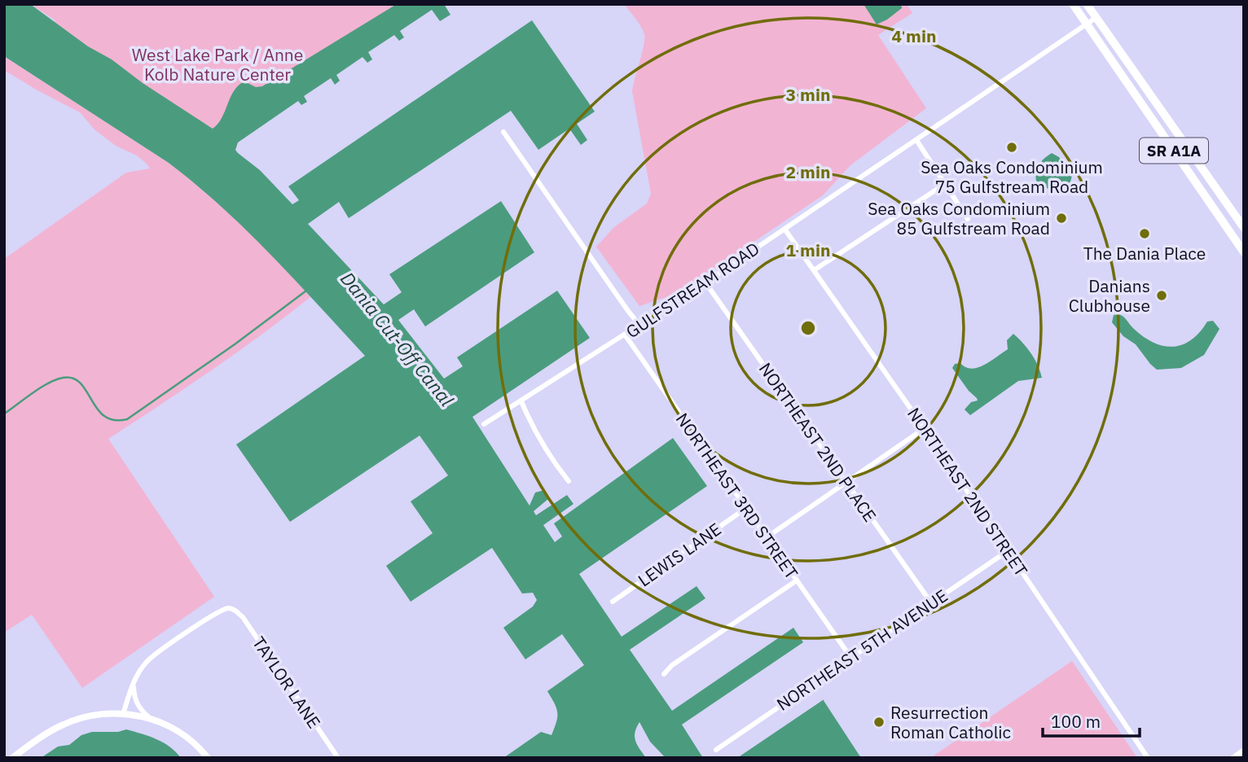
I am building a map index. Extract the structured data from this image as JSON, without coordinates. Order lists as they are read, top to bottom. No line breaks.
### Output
{"streets":{"main road":["SR A1A"],"street":["GULFSTREAM ROAD","NORTHEAST 2ND PLACE","NORTHEAST 2ND STREET","NORTHEAST 3RD STREET","LEWIS LANE","NORTHEAST 5TH AVENUE","TAYLOR LANE"]},"crossings":[["SR A1A","GULFSTREAM ROAD"],["GULFSTREAM ROAD","NORTHEAST 2ND PLACE"],["GULFSTREAM ROAD","NORTHEAST 2ND STREET"],["GULFSTREAM ROAD","NORTHEAST 3RD STREET"],["NORTHEAST 2ND PLACE","NORTHEAST 5TH AVENUE"],["NORTHEAST 2ND STREET","NORTHEAST 5TH AVENUE"],["NORTHEAST 3RD STREET","LEWIS LANE"],["NORTHEAST 3RD STREET","NORTHEAST 5TH AVENUE"]],"water":["Dania Cut-Off Canal"],"parks":["West Lake Park / Anne Kolb Nature Center"],"places":["Sea Oaks Condominium 75 Gulfstream Road","Sea Oaks Condominium 85 Gulfstream Road","The Dania Place","Danians Clubhouse","Resurrection Roman Catholic"],"scale_bar":"100 m","rings":["4 min","3 min","2 min","1 min"]}
